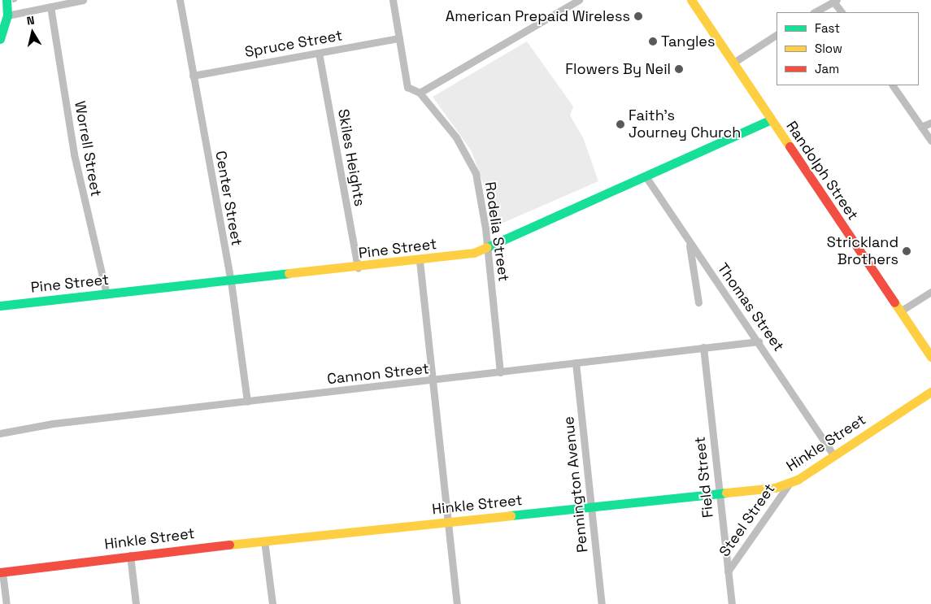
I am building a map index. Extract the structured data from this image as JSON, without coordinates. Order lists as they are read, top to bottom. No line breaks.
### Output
{"streets":{"street":["Spruce Street","Worrell Street","Skiles Heights","Randolph Street","Center Street","Rodelia Street","Pine Street","Thomas Street","Cannon Street","Hinkle Street","Field Street","Pennington Avenue","Steel Street"]},"crossings":[["Spruce Street","Skiles Heights"],["Spruce Street","Center Street"],["Spruce Street","Rodelia Street"],["Worrell Street","Pine Street"],["Skiles Heights","Pine Street"],["Randolph Street","Pine Street"],["Center Street","Pine Street"],["Center Street","Cannon Street"],["Rodelia Street","Pine Street"],["Rodelia Street","Cannon Street"],["Pine Street","Thomas Street"],["Thomas Street","Cannon Street"],["Thomas Street","Hinkle Street"],["Cannon Street","Field Street"],["Cannon Street","Pennington Avenue"],["Hinkle Street","Field Street"],["Hinkle Street","Pennington Avenue"],["Hinkle Street","Steel Street"],["Field Street","Steel Street"]],"places":["American Prepaid Wireless","Tangles","Flowers By Neil","Faith's Journey Church","Strickland Brothers"],"legend":["Fast","Slow","Jam"],"north":"top"}
